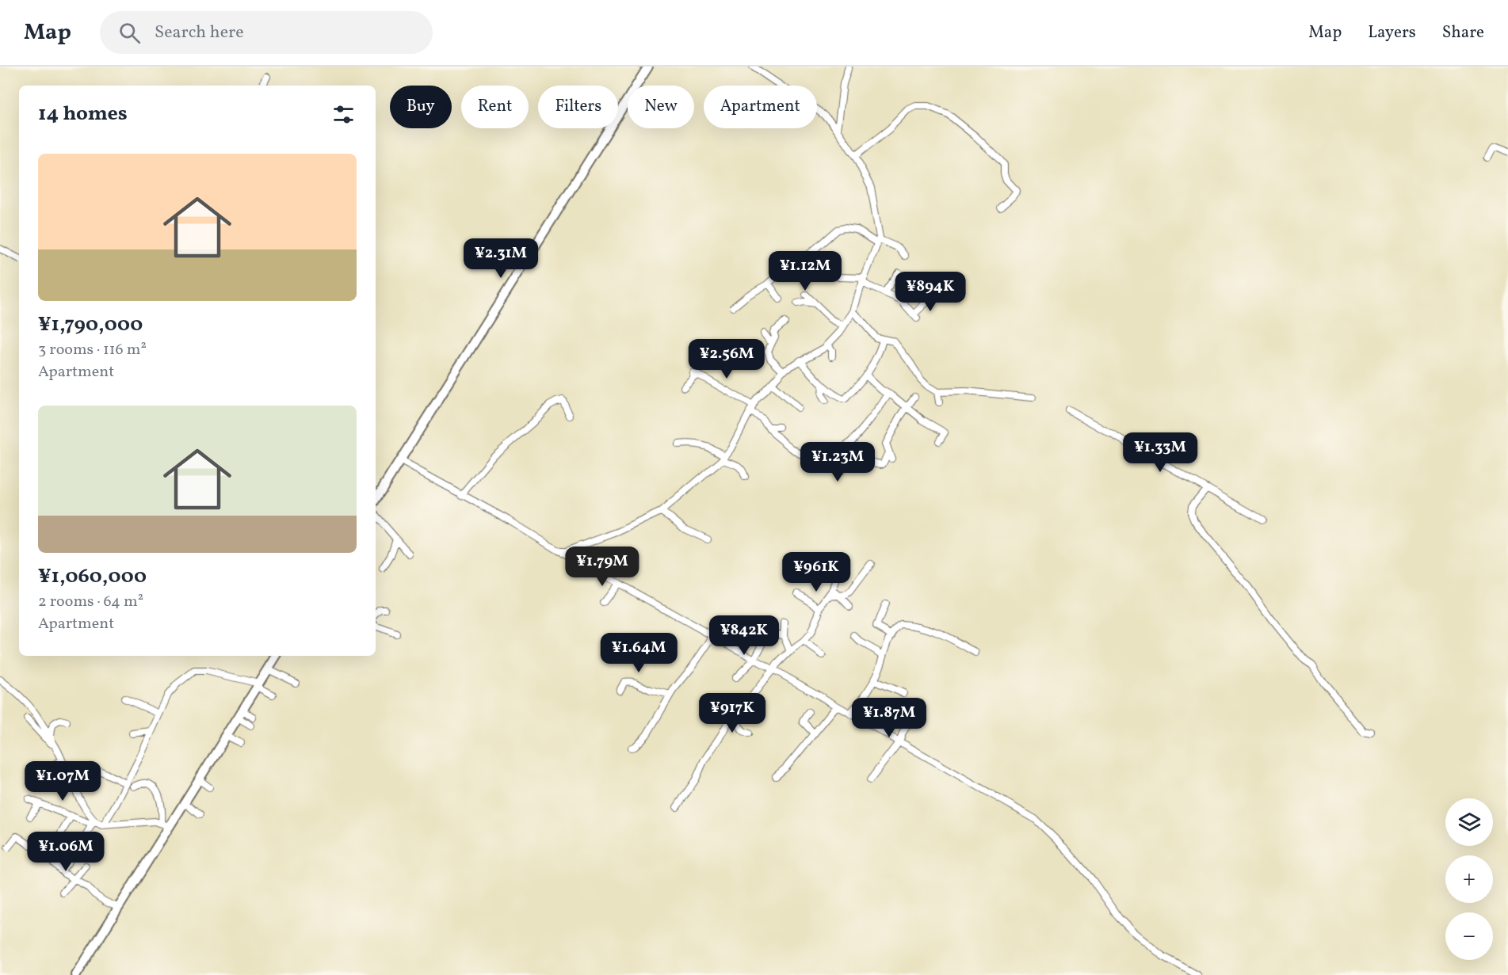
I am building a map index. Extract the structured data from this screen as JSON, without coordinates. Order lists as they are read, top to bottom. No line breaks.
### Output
{"page":{"header":"Map","search":"Search here","nav":["Map","Layers","Share"],"chip":["Buy","Rent","Filters","New","Apartment"],"heading":"14 homes","list":[{"name":"¥1,790,000","note":"3 rooms · 116 m² · Apartment"},{"name":"¥1,060,000","note":"2 rooms · 64 m² · Apartment"}],"price":["¥2.31M","¥1.12M","¥894K","¥2.56M","¥1.33M","¥1.23M","¥1.79M","¥961K","¥842K","¥1.64M","¥917K","¥1.87M","¥1.07M","¥1.06M"],"map_buttons":["+","−"]}}
